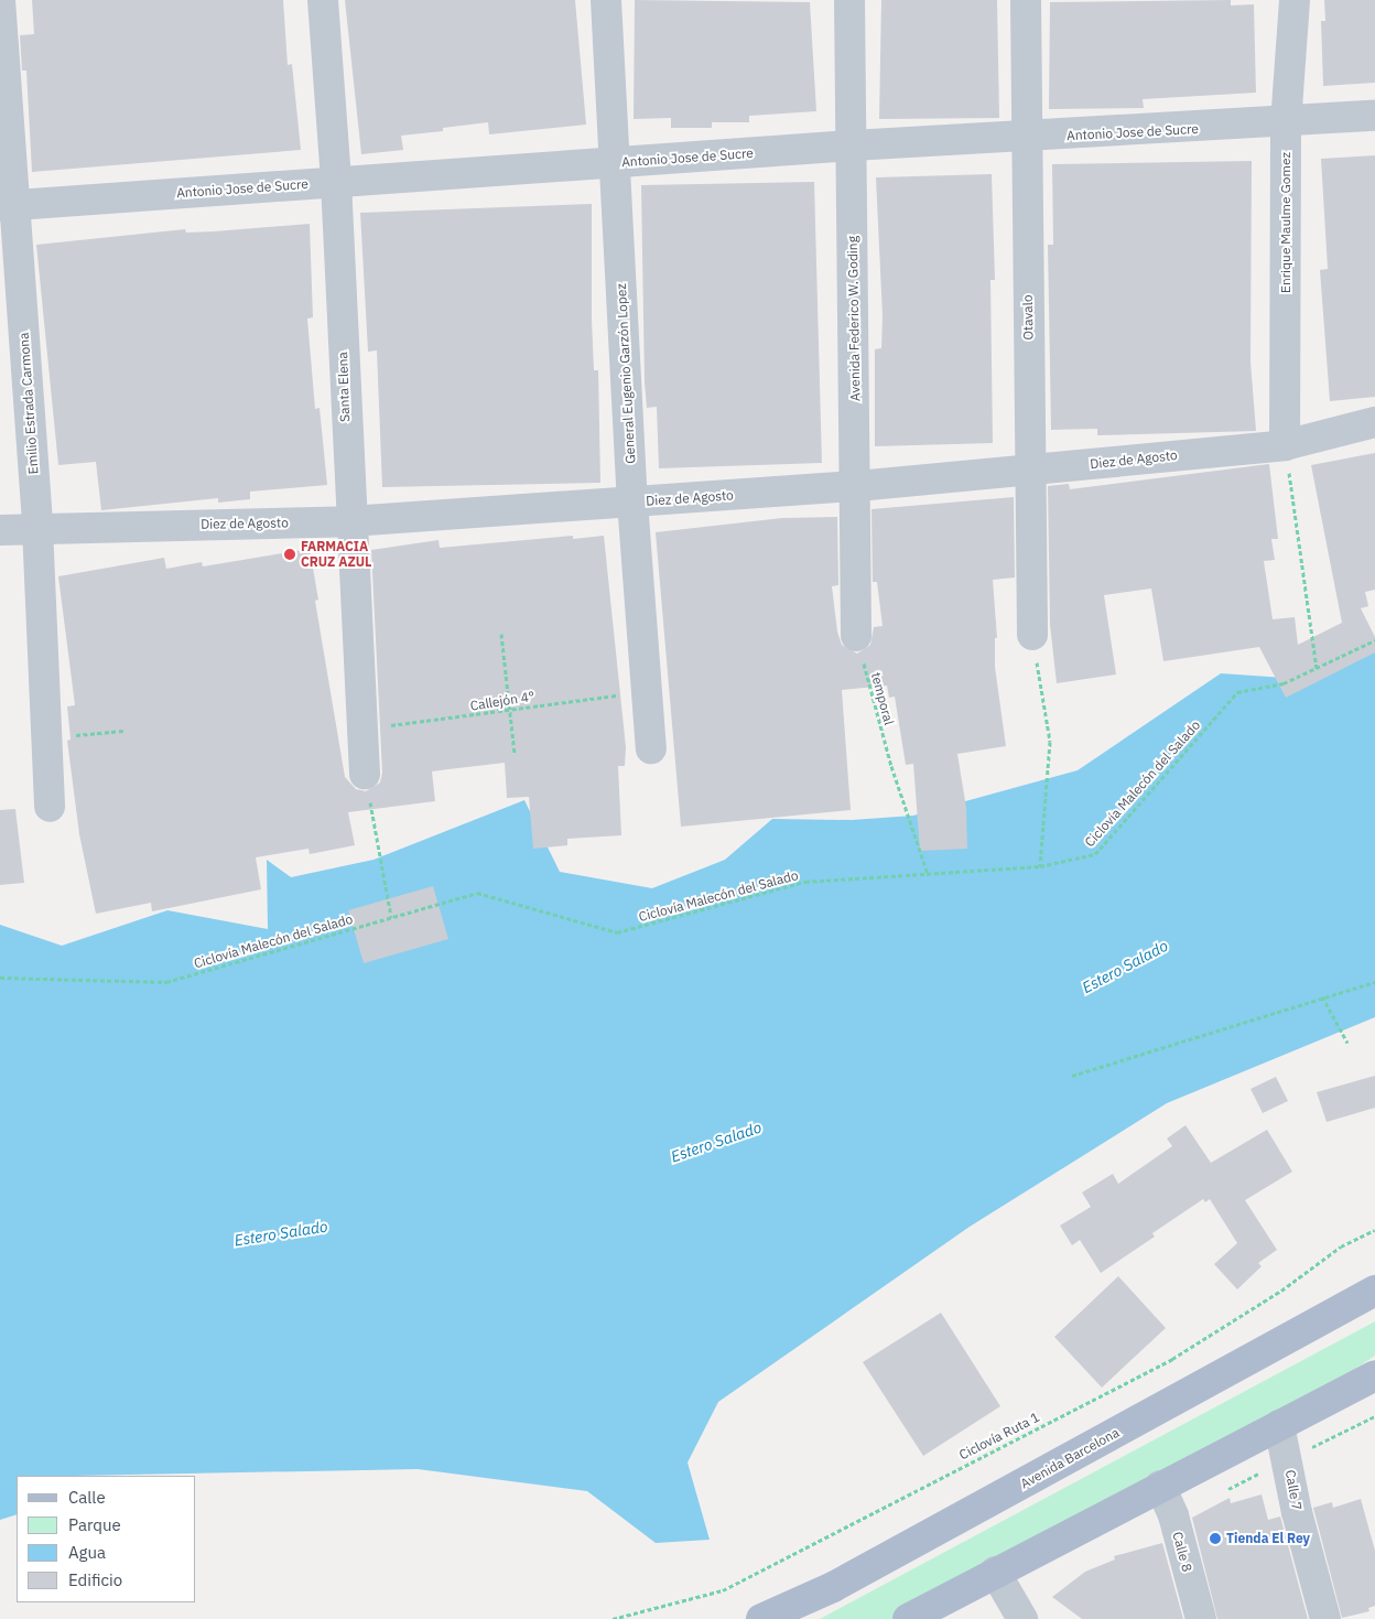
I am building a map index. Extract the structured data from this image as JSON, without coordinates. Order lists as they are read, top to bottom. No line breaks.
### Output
{"streets":{"main road":["Avenida Barcelona"],"street":["Antonio Jose de Sucre","Enrique Maulme Gomez","Otavalo","Avenida Federico W. Goding","General Eugenio Garzón Lopez","Santa Elena","Emilio Estrada Carmona","Diez de Agosto","Calle 7","Calle 8"],"path":["temporal","Callejón 4°","Ciclovía Malecón del Salado","Ciclovía Ruta 1"]},"crossings":[["Antonio Jose de Sucre","Enrique Maulme Gomez"],["Antonio Jose de Sucre","Otavalo"],["Antonio Jose de Sucre","Avenida Federico W. Goding"],["Antonio Jose de Sucre","General Eugenio Garzón Lopez"],["Antonio Jose de Sucre","Santa Elena"],["Antonio Jose de Sucre","Emilio Estrada Carmona"],["Enrique Maulme Gomez","Diez de Agosto"],["Otavalo","Diez de Agosto"],["Avenida Federico W. Goding","Diez de Agosto"],["Avenida Federico W. Goding","temporal"],["General Eugenio Garzón Lopez","Diez de Agosto"],["General Eugenio Garzón Lopez","Callejón 4°"],["Santa Elena","Diez de Agosto"],["Santa Elena","Callejón 4°"],["Emilio Estrada Carmona","Diez de Agosto"],["temporal","Ciclovía Malecón del Salado"]],"water":["Estero Salado"],"places":["FARMACIA CRUZ AZUL","Tienda El Rey"],"legend":["Calle","Parque","Agua","Edificio"]}
